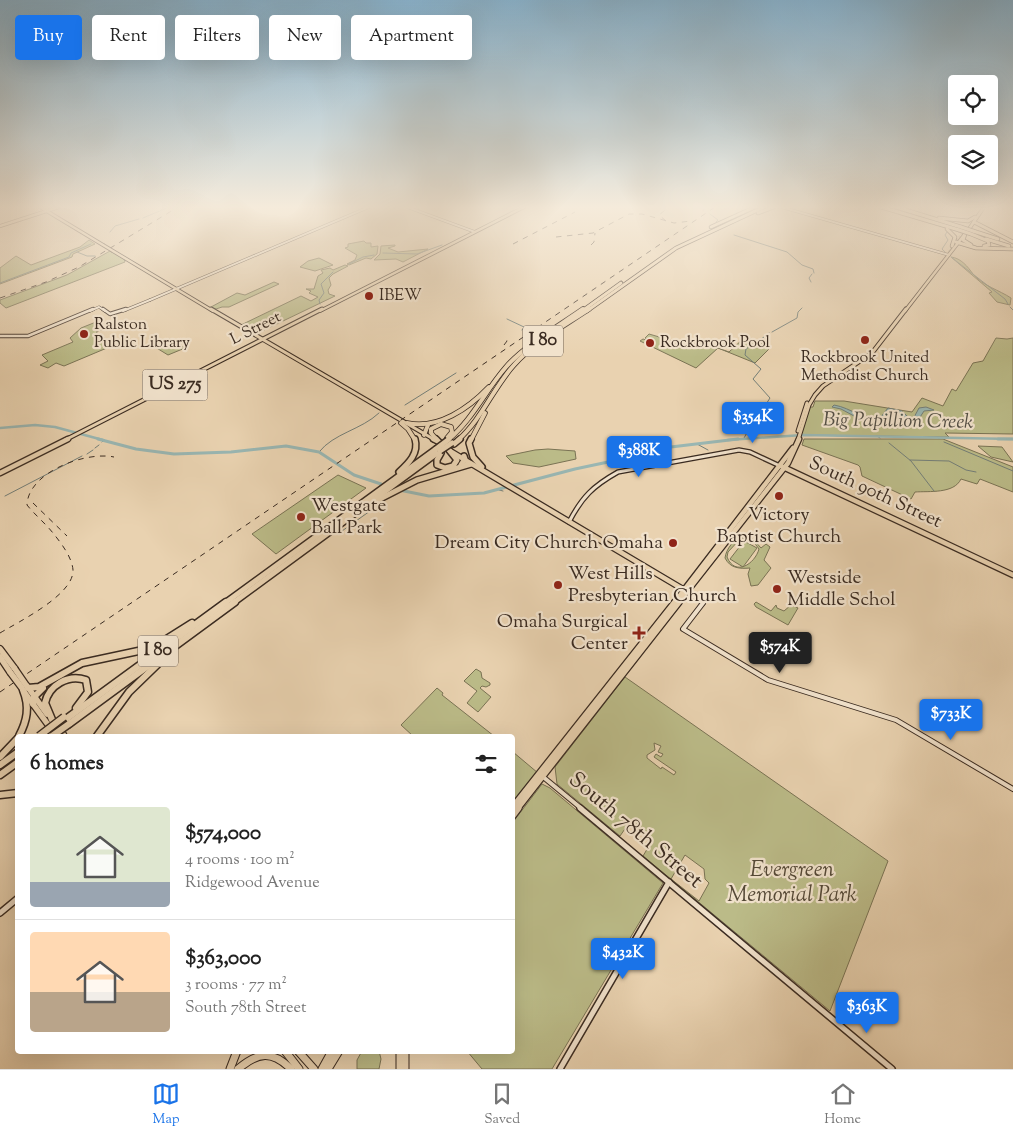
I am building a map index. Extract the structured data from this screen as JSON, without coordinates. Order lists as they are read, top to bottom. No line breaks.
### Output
{"streets":{"highway":["I 80"],"main road":["L Street","US 275","South 90th Street","South 78th Street"]},"water":["Big Papillion Creek"],"parks":["Evergreen Memorial Park"],"places":{"other":["IBEW","Ralston Public Library","Rockbrook United Methodist Church","Rockbrook Pool","Victory Baptist Church","Westgate Ball Park","Dream City Church Omaha","West Hills Presbyterian Church","Westside Middle Schol"],"health":["Omaha Surgical Center"]},"page":{"chip":["Buy","Rent","Filters","New","Apartment"],"price":["$354K","$388K","$574K","$733K","$432K","$363K"],"heading":"6 homes","list":[{"name":"$574,000","note":"4 rooms · 100 m² · Ridgewood Avenue"},{"name":"$363,000","note":"3 rooms · 77 m² · South 78th Street"}],"tabs":["Map","Saved","Home"]}}
